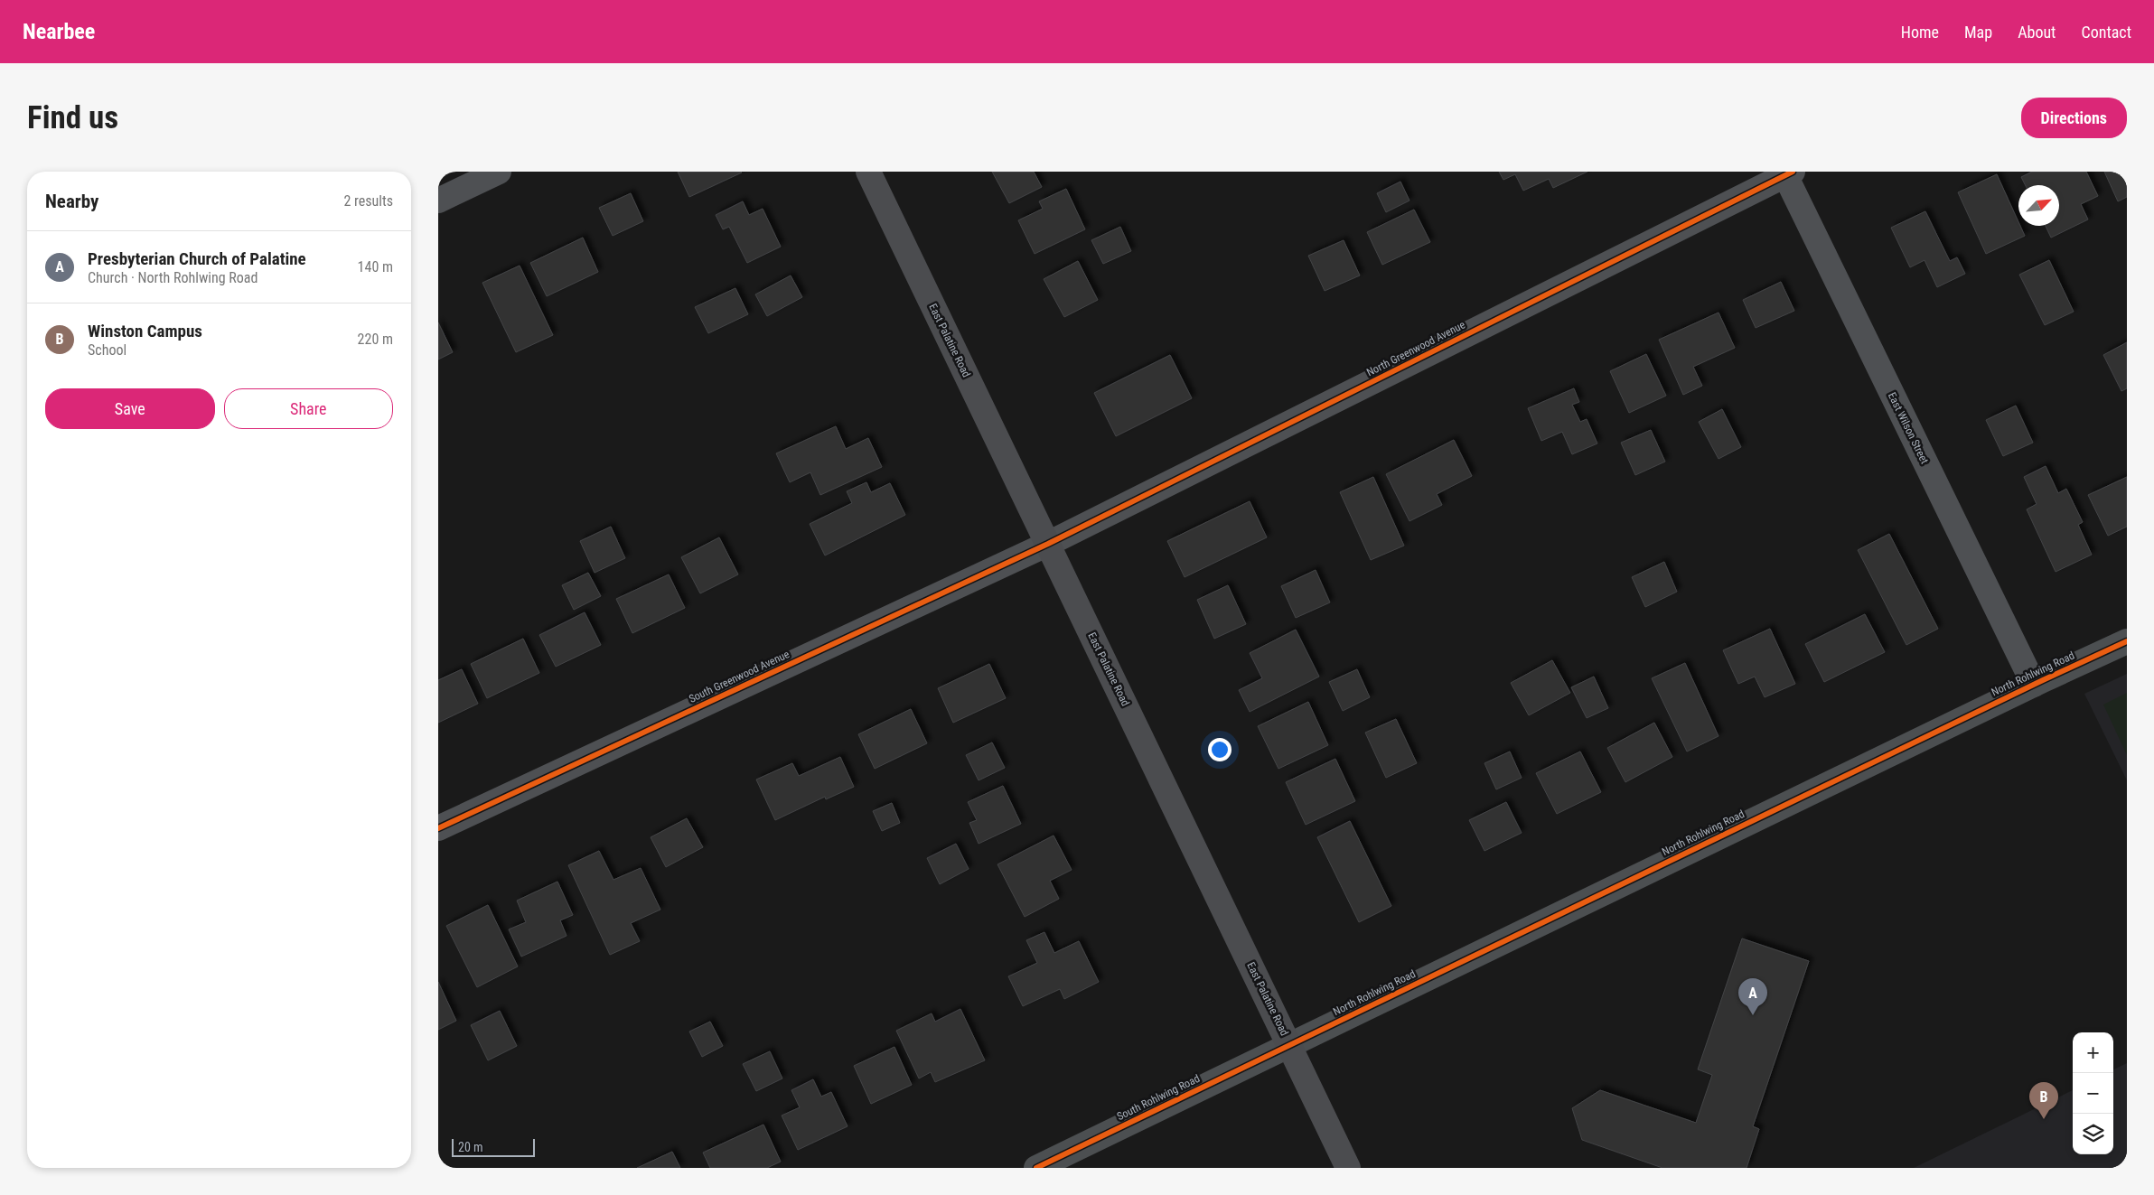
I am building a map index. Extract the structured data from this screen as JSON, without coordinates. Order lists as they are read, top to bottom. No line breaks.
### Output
{"streets":{"main road":["East Palatine Road"],"street":["North Greenwood Avenue","East Wilson Street","North Rohlwing Road","South Greenwood Avenue","South Rohlwing Road"]},"crossings":[["East Palatine Road","North Greenwood Avenue"],["East Palatine Road","North Rohlwing Road"],["East Palatine Road","South Greenwood Avenue"],["East Palatine Road","South Rohlwing Road"],["North Greenwood Avenue","East Wilson Street"],["North Greenwood Avenue","South Greenwood Avenue"],["East Wilson Street","North Rohlwing Road"],["North Rohlwing Road","South Rohlwing Road"]],"scale_bar":"20 m","north":"top right","page":{"header":"Nearbee","nav":["Home","Map","About","Contact"],"buttons":["Directions",["Save","Share"]],"title":"Find us","heading":["Nearby","2 results"],"list":[{"mark":"A","name":"Presbyterian Church of Palatine","note":"Church · North Rohlwing Road","value":"140 m"},{"mark":"B","name":"Winston Campus","note":"School","value":"220 m"}],"pins":["A","B"],"map_buttons":["+","−"],"scale":"20 m"}}
